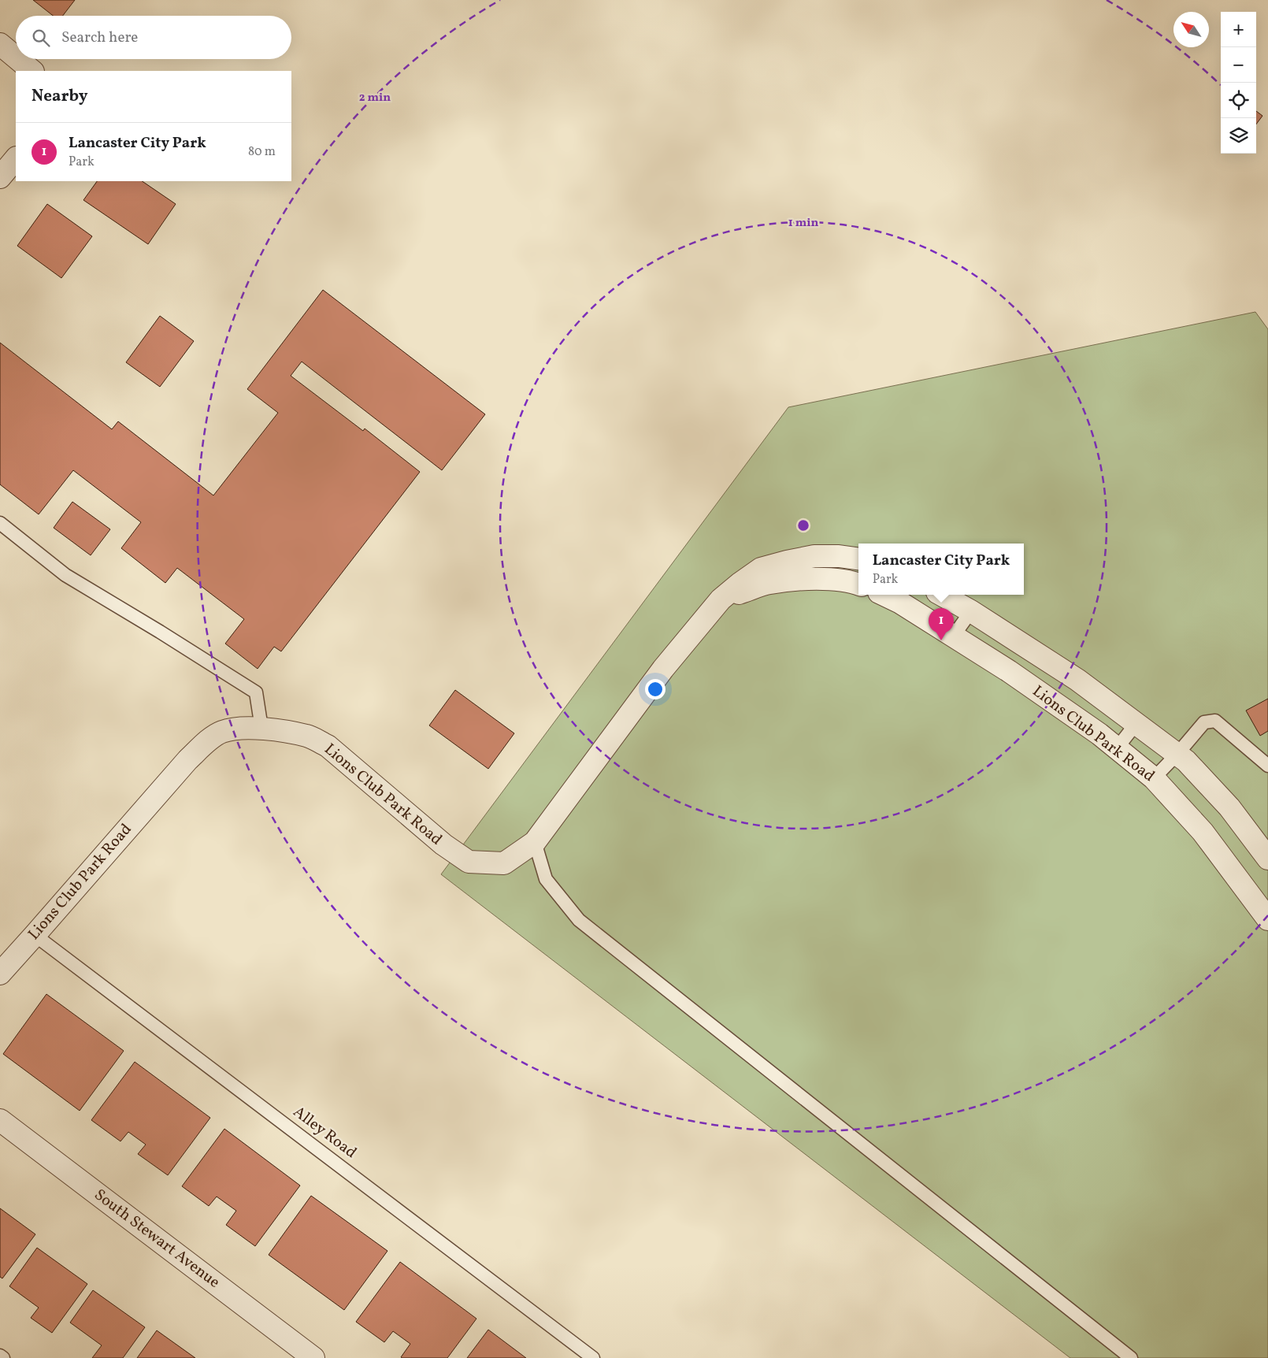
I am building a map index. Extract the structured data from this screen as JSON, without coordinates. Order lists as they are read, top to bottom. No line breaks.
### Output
{"streets":{"street":["Lions Club Park Road","South Stewart Avenue"],"lane":["Alley Road"]},"crossings":[["Lions Club Park Road","Alley Road"]],"north":"top left","page":{"map_buttons":["+","−"],"search":"Search here","heading":"Nearby","list":[{"mark":"1","name":"Lancaster City Park","note":"Park","value":"80 m"}],"popup":["Lancaster City Park","Park"],"pins":"1"},"rings":["2 min","1 min"]}
